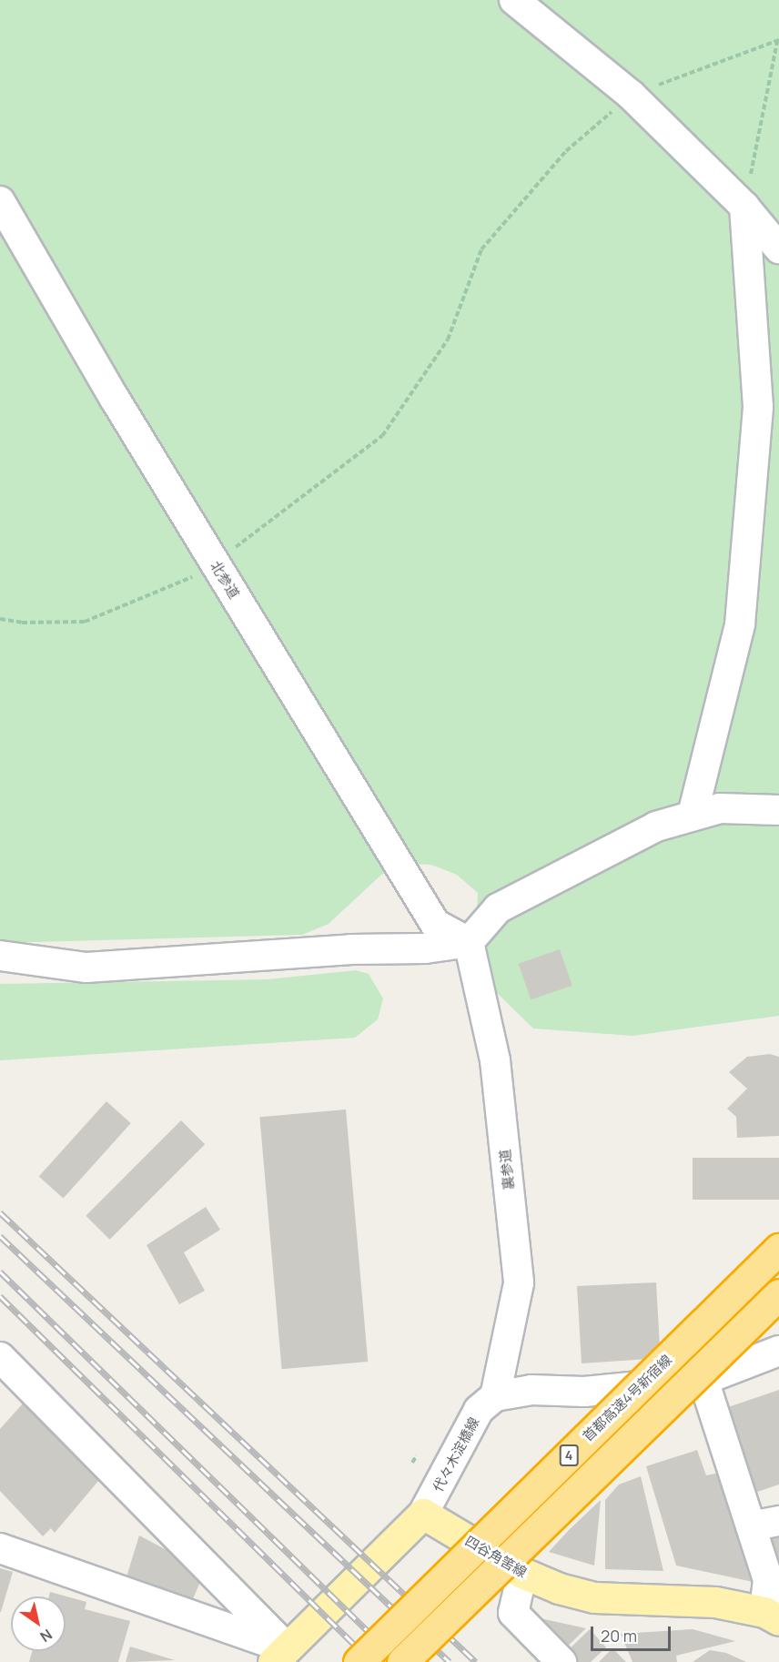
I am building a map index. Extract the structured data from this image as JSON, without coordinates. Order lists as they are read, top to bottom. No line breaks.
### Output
{"streets":{"highway":["首都高速4号新宿線","4"],"main road":["四谷角筈線"],"street":["北参道","裏参道","代々木淀橋線"]},"crossings":[["北参道","裏参道"],["裏参道","代々木淀橋線"],["代々木淀橋線","四谷角筈線"]],"scale_bar":"20 m","north":"bottom right"}
